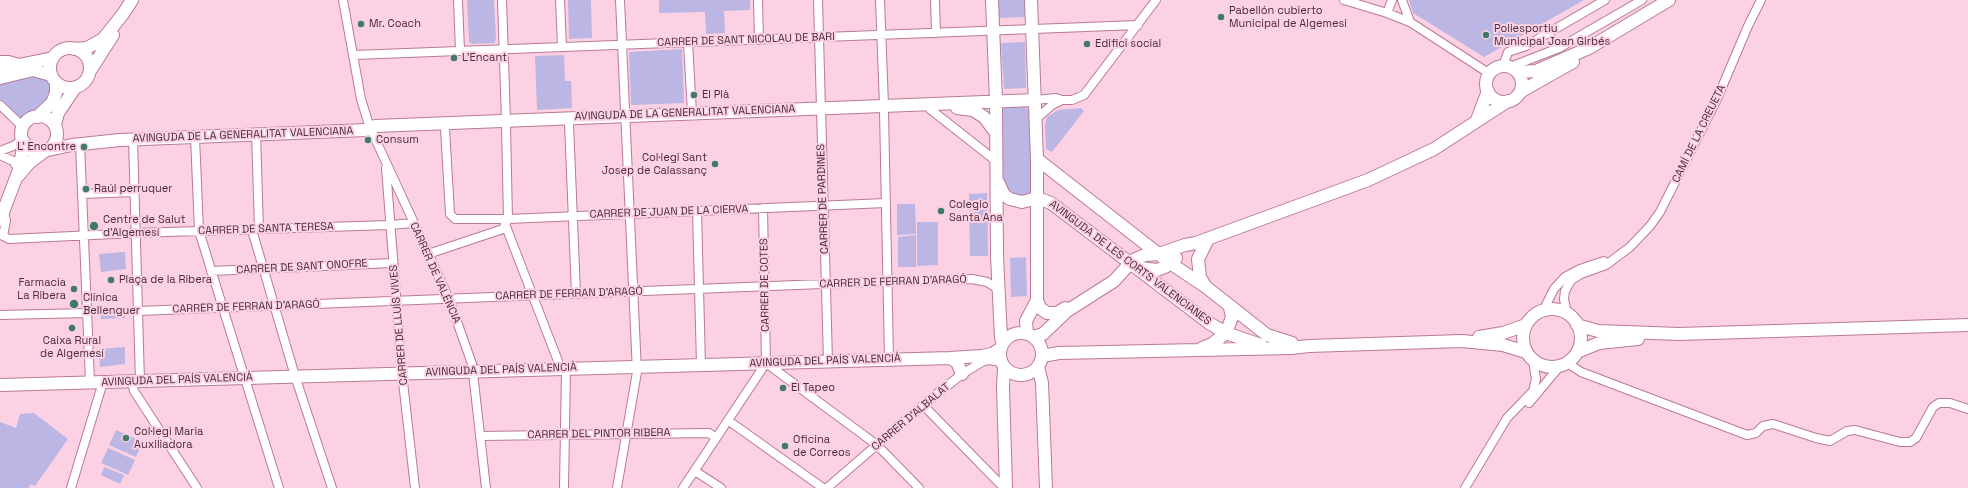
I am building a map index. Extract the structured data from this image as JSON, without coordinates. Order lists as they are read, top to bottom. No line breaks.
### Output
{"streets":{"street":["CARRER DE SANT NICOLAU DE BARI","AVINGUDA DE LA GENERALITAT VALENCIANA","CAMÍ DE LA CREUETA","CARRER DE PARDINES","CARRER DE JUAN DE LA CIERVA","CARRER DE SANTA TERESA","AVINGUDA DE LES CORTS VALENCIANES","CARRER DE SANT ONOFRE","CARRER DE VALÈNCIA","CARRER DE FERRAN D'ARAGÓ","CARRER DE COTES","CARRER DE LLUÍS VIVES","AVINGUDA DEL PAÍS VALENCIÀ","CARRER D'ALBALAT","CARRER DEL PINTOR RIBERA"]},"crossings":[["CARRER DE SANT NICOLAU DE BARI","CARRER DE PARDINES"],["CARRER DE SANT NICOLAU DE BARI","CARRER DE VALÈNCIA"],["AVINGUDA DE LA GENERALITAT VALENCIANA","CARRER DE PARDINES"],["AVINGUDA DE LA GENERALITAT VALENCIANA","CARRER DE JUAN DE LA CIERVA"],["AVINGUDA DE LA GENERALITAT VALENCIANA","CARRER DE VALÈNCIA"],["CARRER DE PARDINES","CARRER DE JUAN DE LA CIERVA"],["CARRER DE PARDINES","CARRER DE FERRAN D'ARAGÓ"],["CARRER DE PARDINES","AVINGUDA DEL PAÍS VALENCIÀ"],["CARRER DE JUAN DE LA CIERVA","CARRER DE COTES"],["CARRER DE SANTA TERESA","CARRER DE VALÈNCIA"],["CARRER DE SANTA TERESA","CARRER DE LLUÍS VIVES"],["CARRER DE SANT ONOFRE","CARRER DE LLUÍS VIVES"],["CARRER DE VALÈNCIA","CARRER DE FERRAN D'ARAGÓ"],["CARRER DE VALÈNCIA","CARRER DE LLUÍS VIVES"],["CARRER DE VALÈNCIA","AVINGUDA DEL PAÍS VALENCIÀ"],["CARRER DE VALÈNCIA","CARRER DEL PINTOR RIBERA"],["CARRER DE FERRAN D'ARAGÓ","CARRER DE COTES"],["CARRER DE FERRAN D'ARAGÓ","CARRER DE LLUÍS VIVES"],["CARRER DE COTES","AVINGUDA DEL PAÍS VALENCIÀ"],["CARRER DE LLUÍS VIVES","AVINGUDA DEL PAÍS VALENCIÀ"],["AVINGUDA DEL PAÍS VALENCIÀ","CARRER D'ALBALAT"]],"places":["Pabellón cubierto Municipal de Algemesi","Mr. Coach","Poliesportiu Municipal Joan Girbés","Edifici social","L'Encant","El Plà","Consum","L' Encontre","Col·legi Sant Josep de Calassanç","Raúl perruquer","Colegio Santa Ana","Centre de Salut d'Algemesí","Plaça de la Ribera","Farmacia La Ribera","Clínica Bellenguer","Caixa Rural de Algemesí","El Tapeo","Col·legi Maria Auxiliadora","Oficina de Correos"]}
